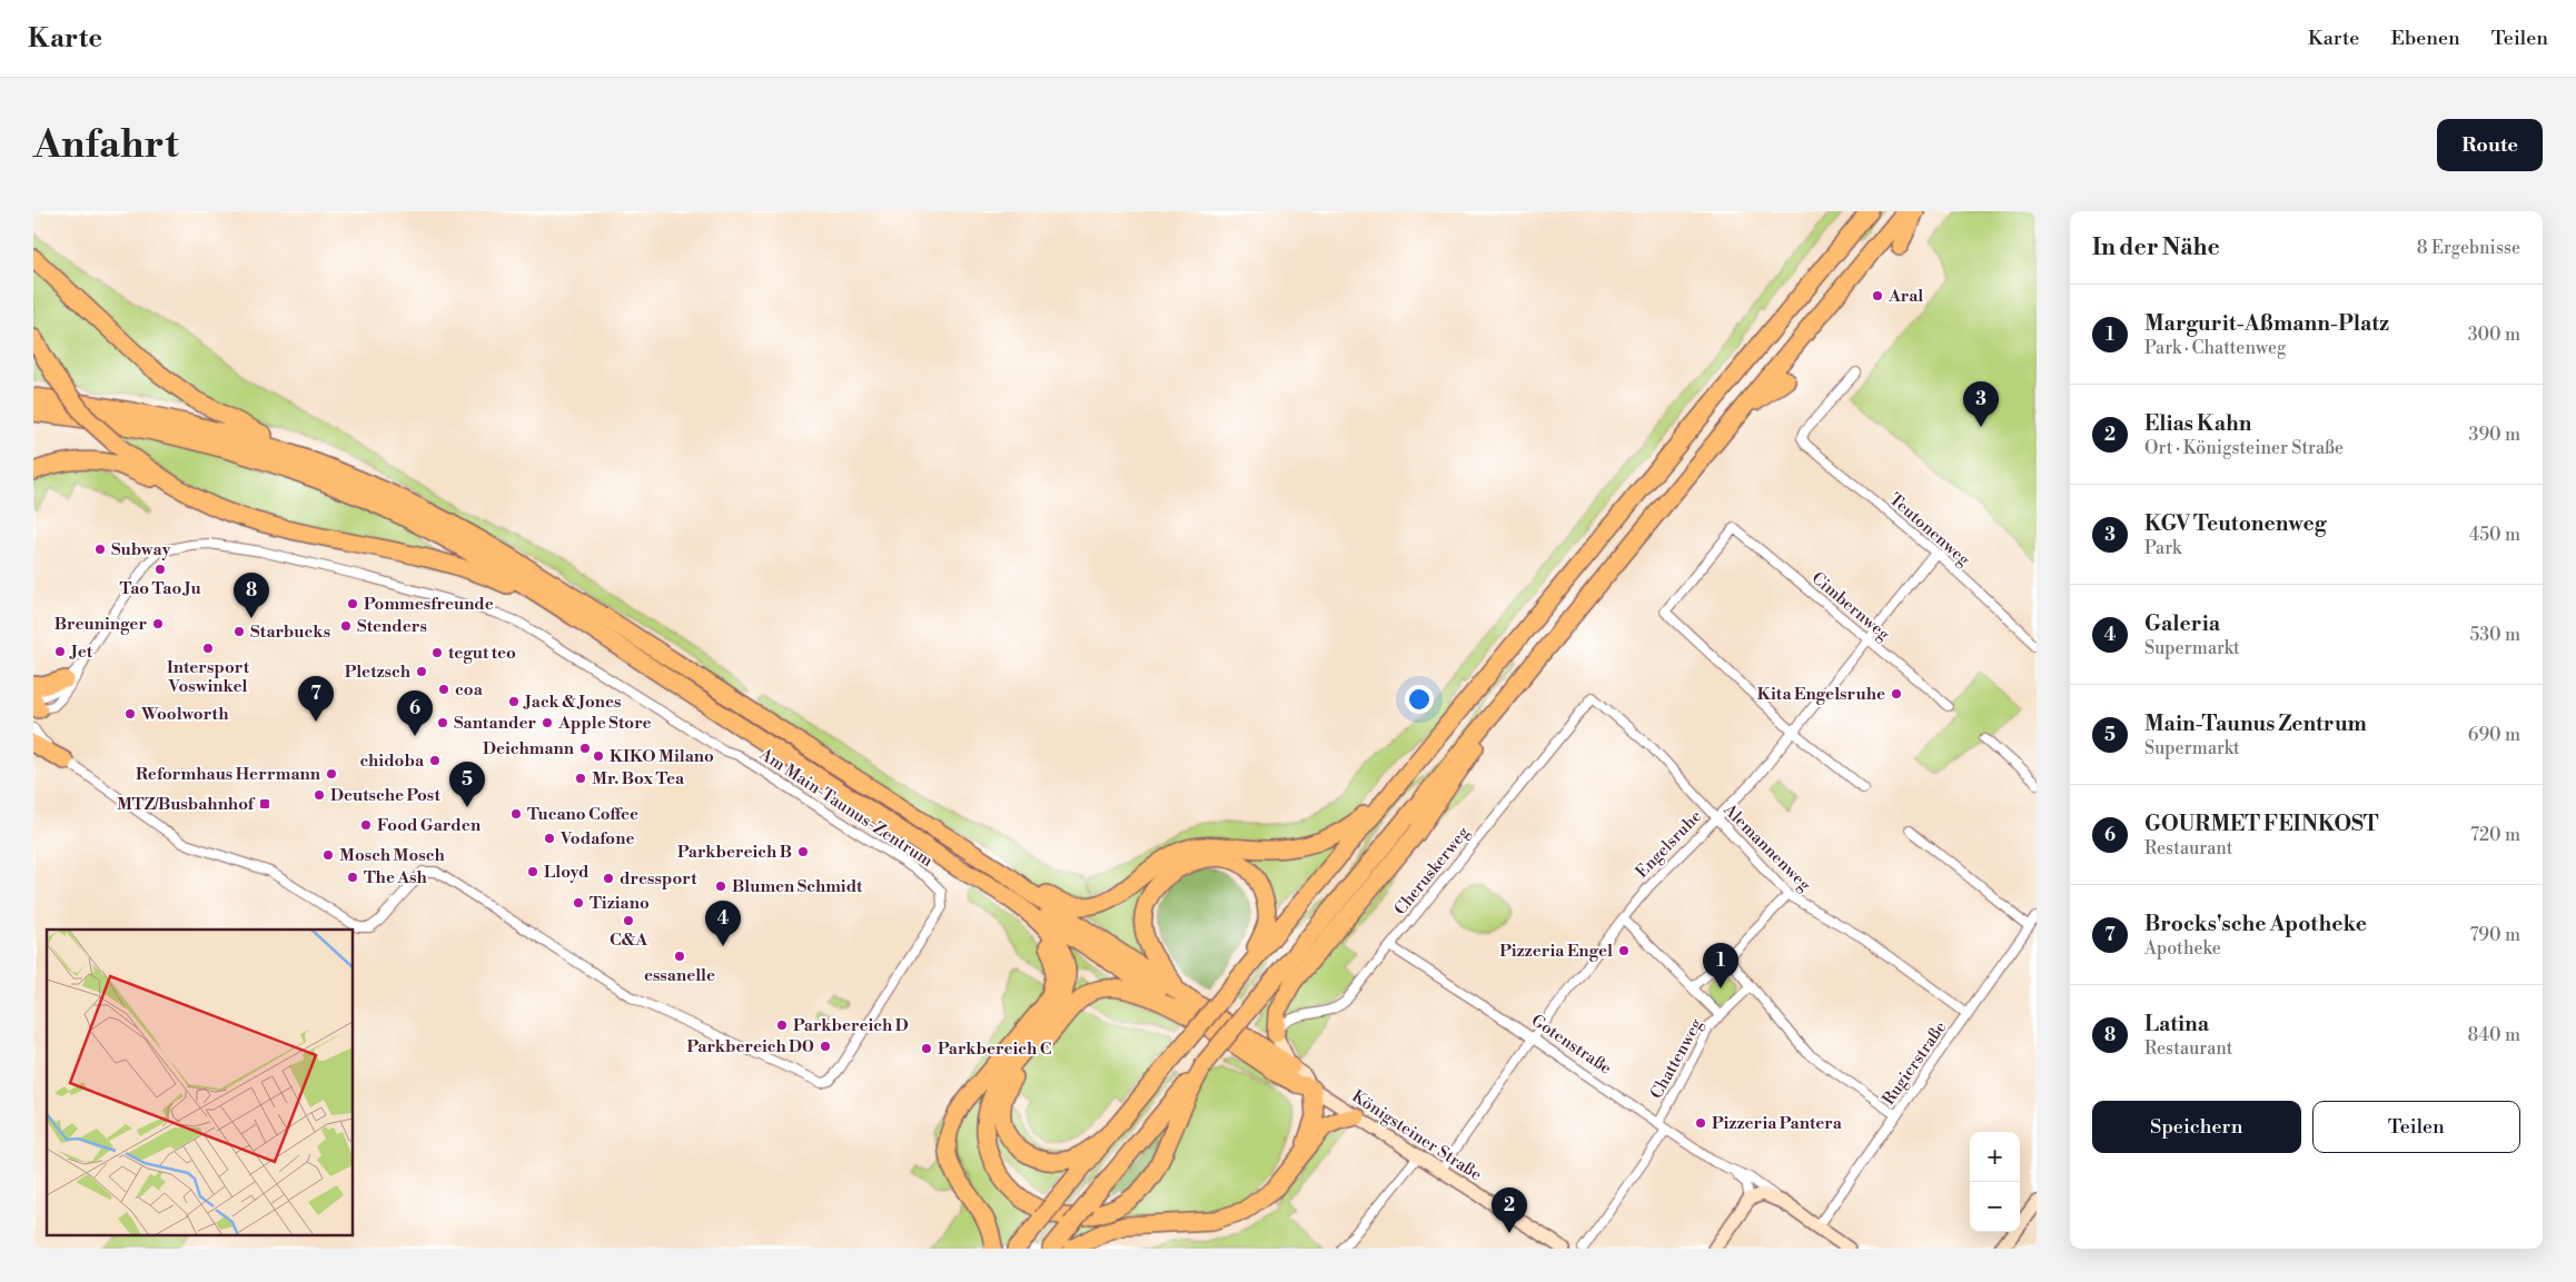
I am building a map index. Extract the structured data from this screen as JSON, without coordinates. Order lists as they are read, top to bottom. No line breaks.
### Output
{"streets":{"main road":["Gotenstraße","Königsteiner Straße"],"street":["Teutonenweg","Cimbernweg","Am Main-Taunus-Zentrum","Engelsruhe","Alemannenweg","Cheruskerweg","Chattenweg","Rugierstraße"]},"crossings":[["Teutonenweg","Engelsruhe"],["Cimbernweg","Engelsruhe"],["Engelsruhe","Alemannenweg"],["Engelsruhe","Gotenstraße"],["Engelsruhe","Königsteiner Straße"],["Alemannenweg","Cheruskerweg"],["Alemannenweg","Rugierstraße"],["Cheruskerweg","Gotenstraße"],["Cheruskerweg","Königsteiner Straße"],["Gotenstraße","Chattenweg"],["Gotenstraße","Rugierstraße"]],"places":{"other":["Aral","Subway","Tao Tao Ju","Pommesfreunde","Breuninger","Stenders","Starbucks","Intersport Voswinkel","Jet","tegut teo","Pletzsch","coa","Kita Engelsruhe","Jack & Jones","Woolworth","Santander","Apple Store","Deichmann","KIKO Milano","chidoba","Reformhaus Herrmann","Mr. Box Tea","Deutsche Post","Tucano Coffee","Food Garden","Vodafone","Parkbereich B","Mosch Mosch","Lloyd","The Ash","dressport","Blumen Schmidt","Tiziano","C&A","Pizzeria Engel","essanelle","Parkbereich D","Parkbereich D0","Parkbereich C","Pizzeria Pantera"],"transit":["MTZ/Busbahnhof"]},"page":{"header":"Karte","nav":["Karte","Ebenen","Teilen"],"buttons":["Route",["Speichern","Teilen"]],"title":"Anfahrt","heading":["In der Nähe","8 Ergebnisse"],"list":[{"mark":"1","name":"Margurit-Aßmann-Platz","note":"Park · Chattenweg","value":"300 m"},{"mark":"2","name":"Elias Kahn","note":"Ort · Königsteiner Straße","value":"390 m"},{"mark":"3","name":"KGV Teutonenweg","note":"Park","value":"450 m"},{"mark":"4","name":"Galeria","note":"Supermarkt","value":"530 m"},{"mark":"5","name":"Main-Taunus Zentrum","note":"Supermarkt","value":"690 m"},{"mark":"6","name":"GOURMET FEINKOST","note":"Restaurant","value":"720 m"},{"mark":"7","name":"Brocks'sche Apotheke","note":"Apotheke","value":"790 m"},{"mark":"8","name":"Latina","note":"Restaurant","value":"840 m"}],"pins":["3","8","7","6","5","4","1","2"],"map_buttons":["+","−"]}}
